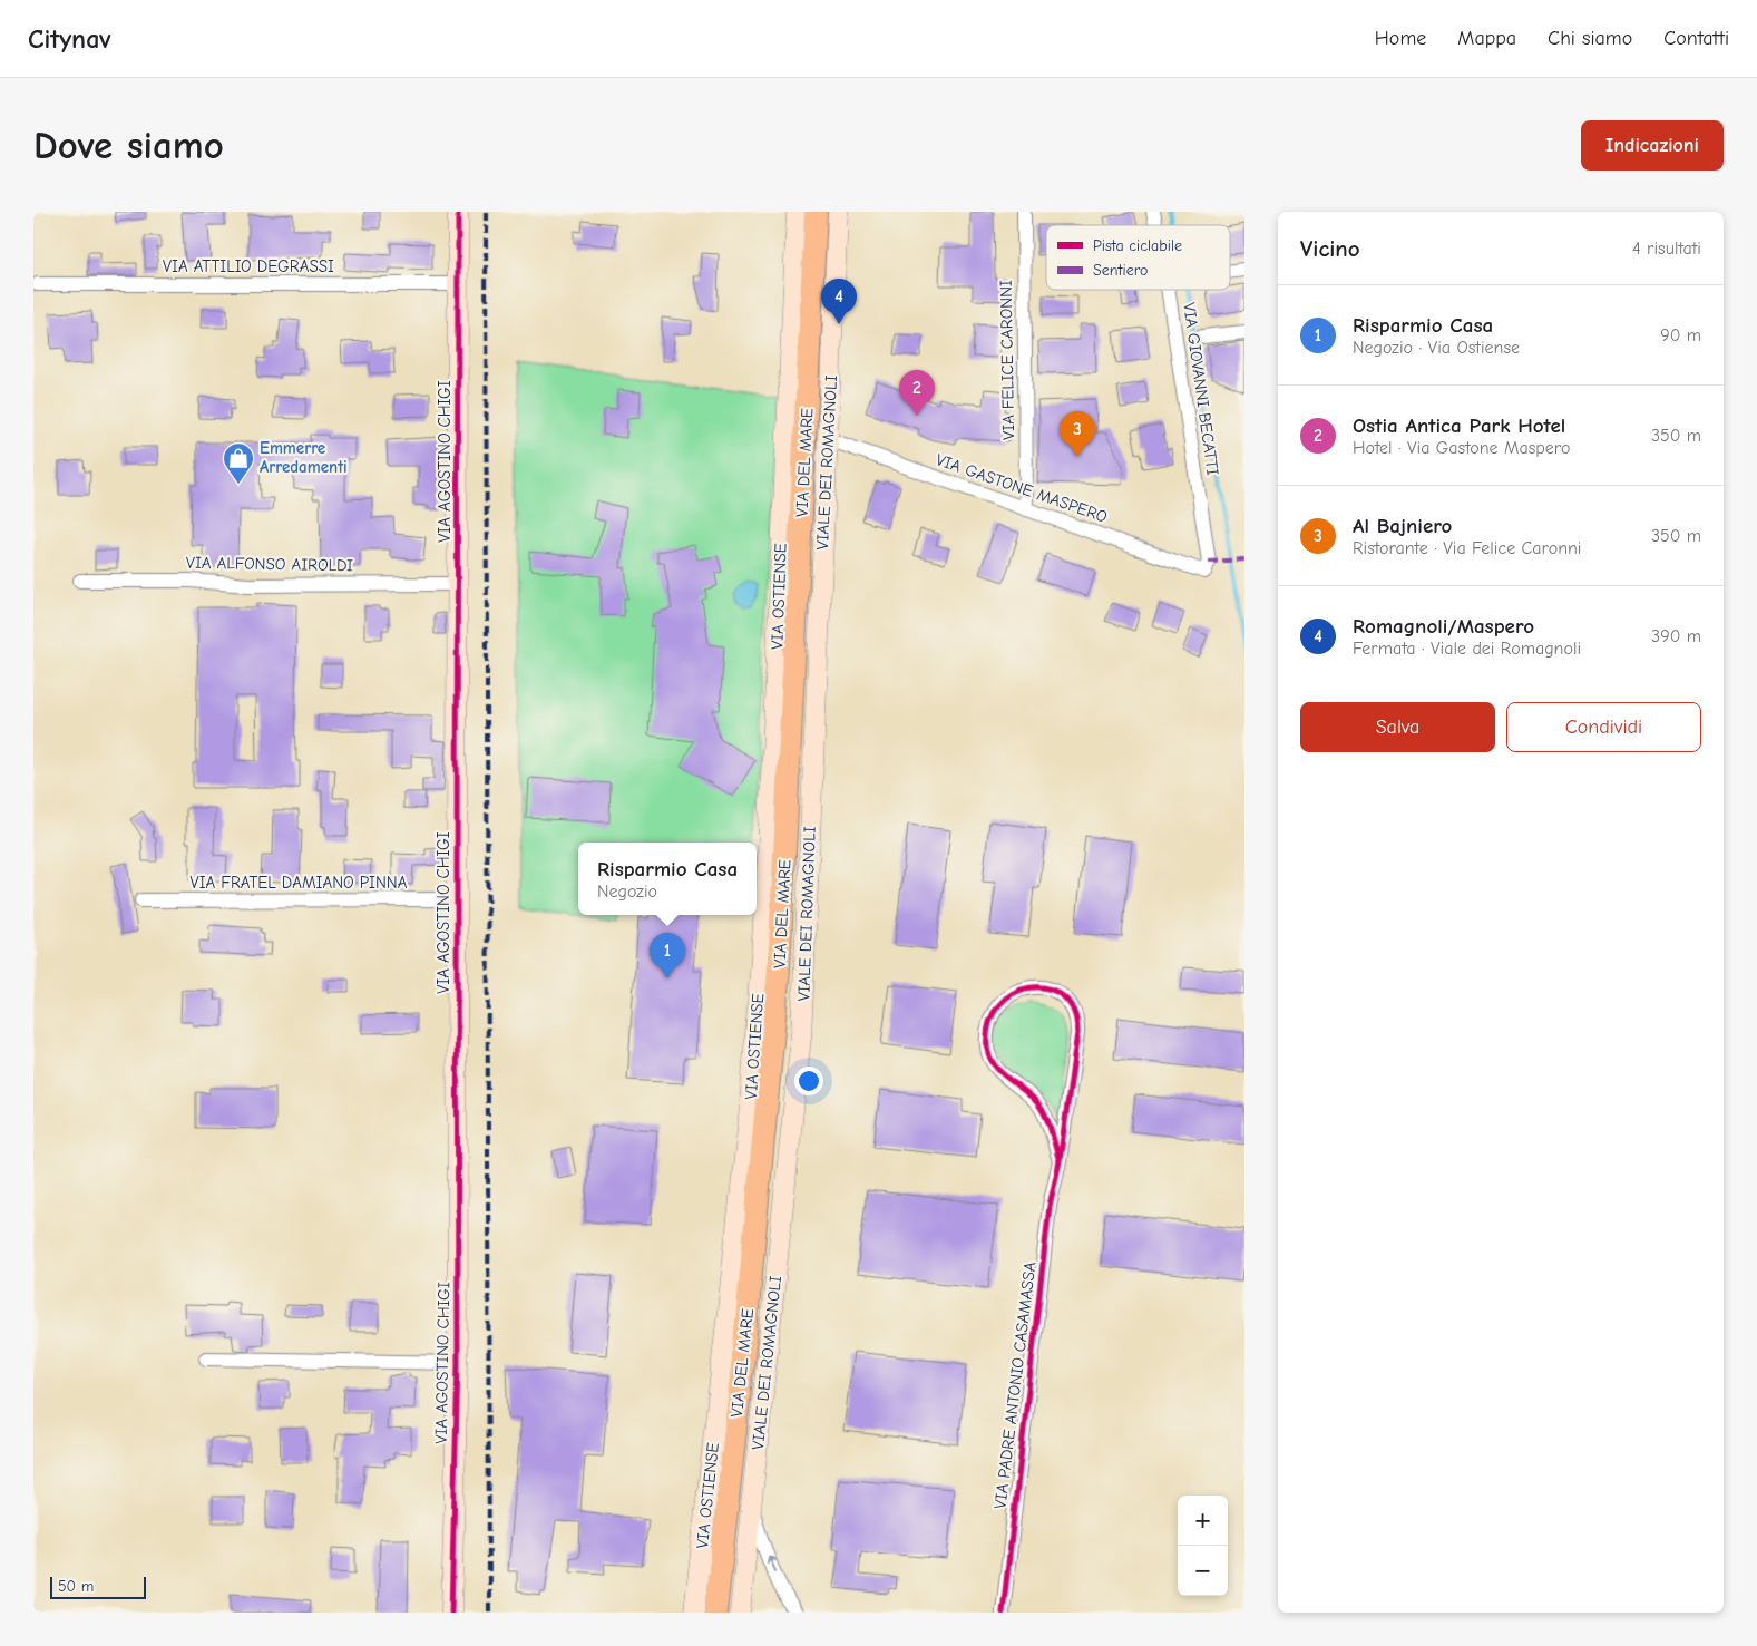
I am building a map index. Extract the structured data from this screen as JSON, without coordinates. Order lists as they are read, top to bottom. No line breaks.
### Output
{"streets":{"main road":["VIA AGOSTINO CHIGI","VIA DEL MARE","VIALE DEI ROMAGNOLI","VIA OSTIENSE"],"street":["VIA ATTILIO DEGRASSI","VIA FELICE CARONNI","VIA GIOVANNI BECATTI","VIA GASTONE MASPERO","VIA ALFONSO AIROLDI","VIA FRATEL DAMIANO PINNA","VIA PADRE ANTONIO CASAMASSA"]},"crossings":[["VIA ATTILIO DEGRASSI","VIA AGOSTINO CHIGI"],["VIA FELICE CARONNI","VIA GASTONE MASPERO"],["VIA GIOVANNI BECATTI","VIA GASTONE MASPERO"],["VIA AGOSTINO CHIGI","VIA ALFONSO AIROLDI"],["VIA AGOSTINO CHIGI","VIA FRATEL DAMIANO PINNA"],["VIALE DEI ROMAGNOLI","VIA GASTONE MASPERO"]],"places":{"shop":["Emmerre Arredamenti"]},"legend":["Pista ciclabile","Sentiero"],"scale_bar":"50 m","page":{"header":"Citynav","nav":["Home","Mappa","Chi siamo","Contatti"],"buttons":["Indicazioni",["Salva","Condividi"]],"title":"Dove siamo","heading":["Vicino","4 risultati"],"pins":["4","2","3","1"],"list":[{"mark":"1","name":"Risparmio Casa","note":"Negozio · Via Ostiense","value":"90 m"},{"mark":"2","name":"Ostia Antica Park Hotel","note":"Hotel · Via Gastone Maspero","value":"350 m"},{"mark":"3","name":"Al Bajniero","note":"Ristorante · Via Felice Caronni","value":"350 m"},{"mark":"4","name":"Romagnoli/Maspero","note":"Fermata · Viale dei Romagnoli","value":"390 m"}],"popup":["Risparmio Casa","Negozio"],"map_buttons":["+","−"],"scale":"50 m"}}
